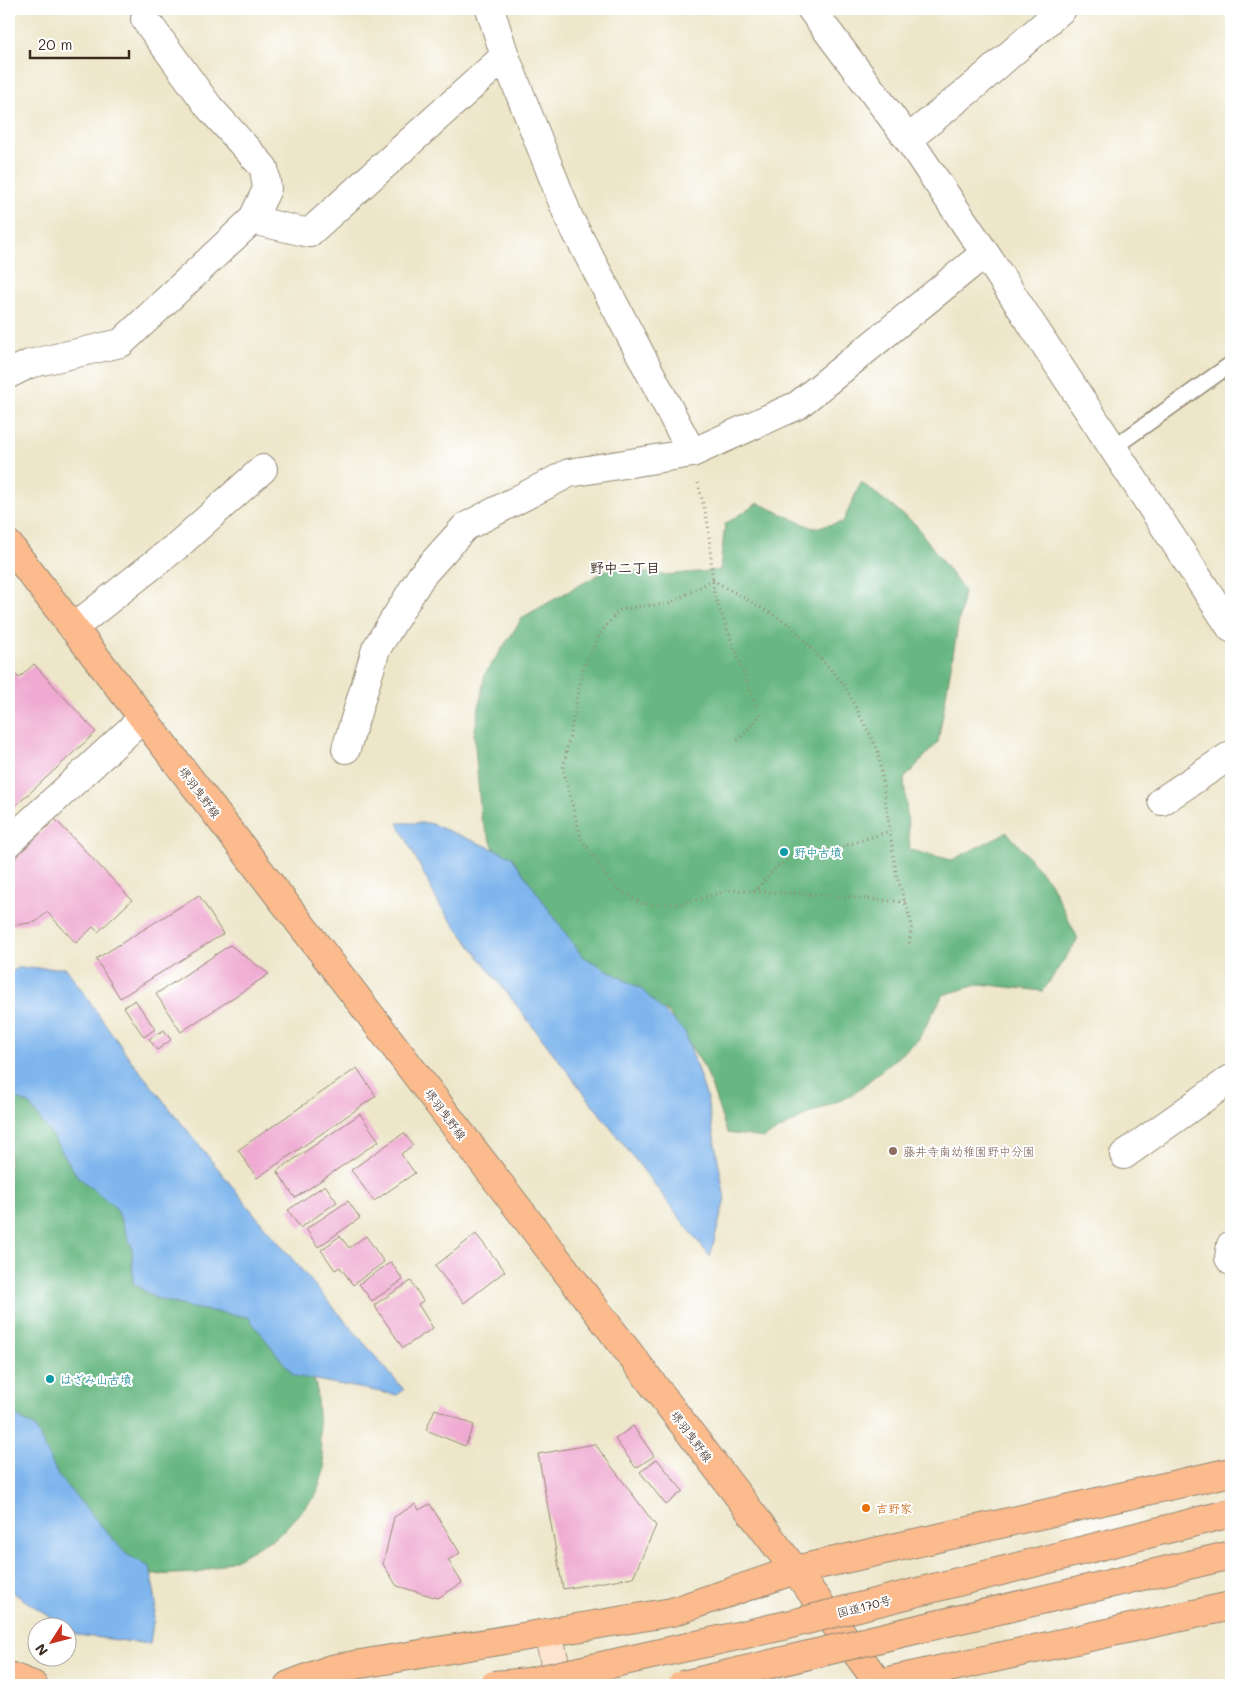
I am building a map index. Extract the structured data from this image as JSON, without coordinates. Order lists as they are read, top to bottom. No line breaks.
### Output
{"streets":{"main road":["堺羽曳野線","国道170号"]},"districts":["野中二丁目"],"places":["野中古墳","藤井寺南幼稚園野中分園","はざみ山古墳","吉野家"],"scale_bar":"20 m","north":"bottom left"}
